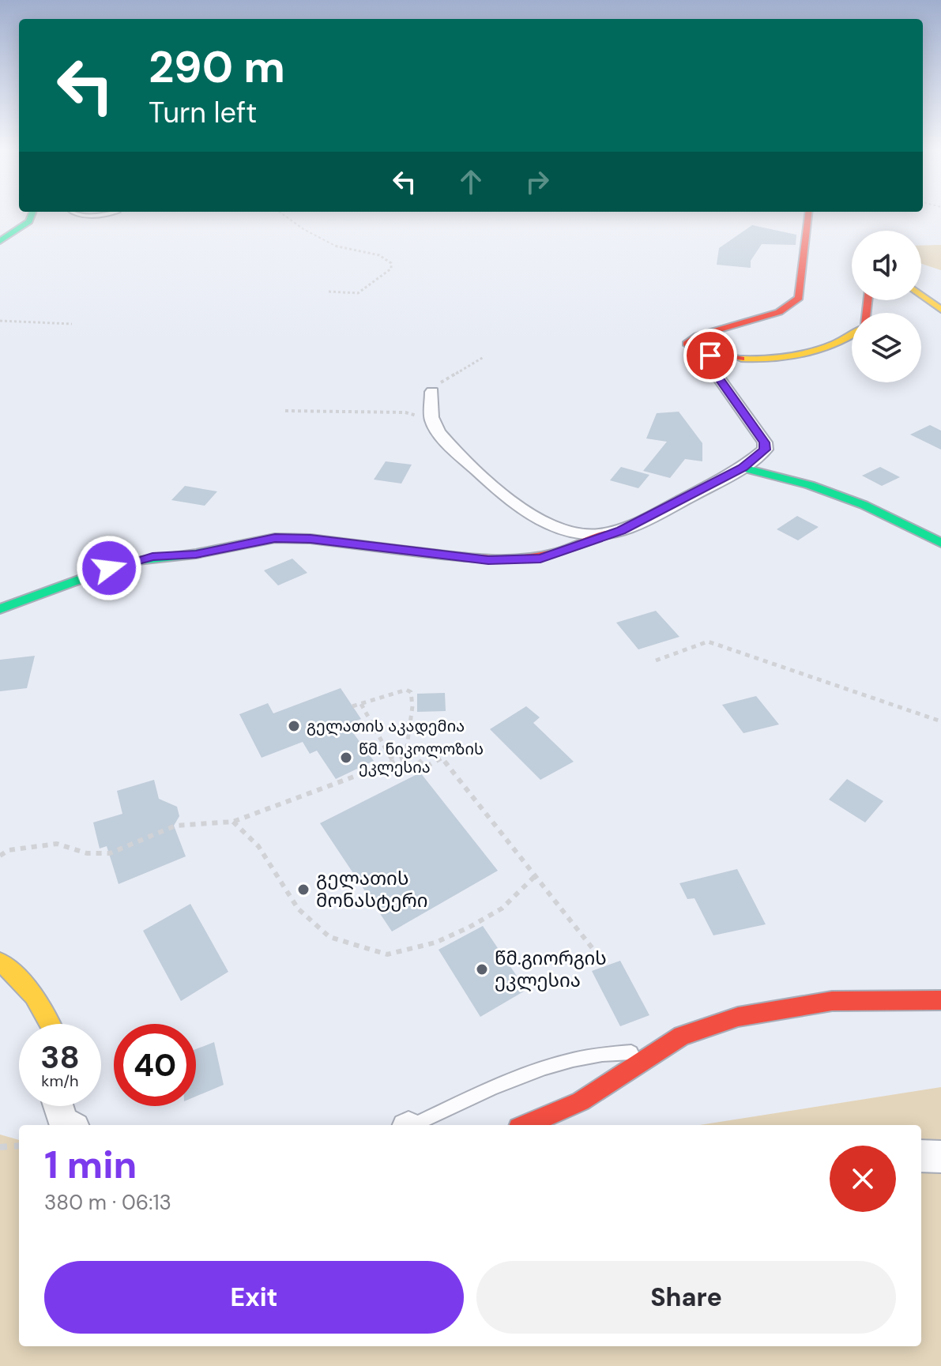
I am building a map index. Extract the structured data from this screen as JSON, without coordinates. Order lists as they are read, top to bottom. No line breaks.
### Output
{"places":["გელათის აკადემია","წმ. ნიკოლოზის ეკლესია","გელათის მონასტერი","წმ.გიორგის ეკლესია"],"page":{"turn":["290 m","Turn left"],"speed":"38 km/h","limit":"40","heading":["1 min","380 m · 06:13"],"buttons":["Exit","Share"]}}
